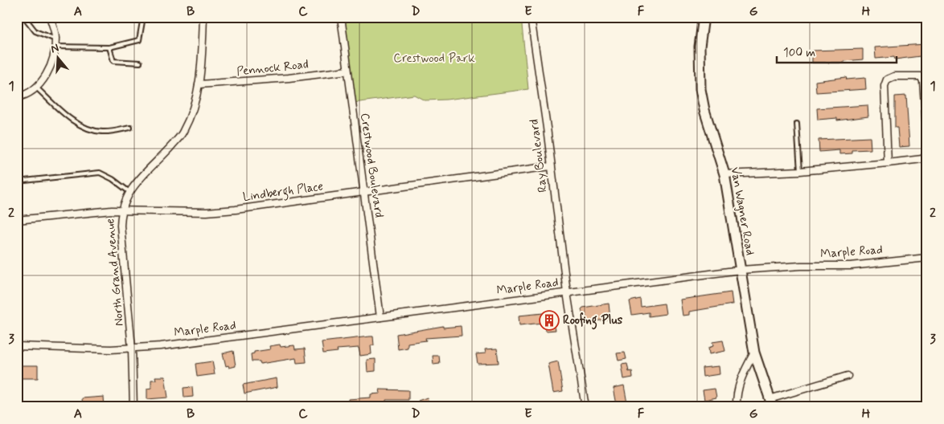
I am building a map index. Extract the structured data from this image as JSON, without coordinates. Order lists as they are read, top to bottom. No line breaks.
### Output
{"streets":{"street":["Pennock Road","Ray Boulevard","Crestwood Boulevard","Lindbergh Place","Van Wagner Road","Marple Road","North Grand Avenue"]},"crossings":[["Pennock Road","Crestwood Boulevard"],["Pennock Road","North Grand Avenue"],["Ray Boulevard","Lindbergh Place"],["Ray Boulevard","Marple Road"],["Crestwood Boulevard","Lindbergh Place"],["Crestwood Boulevard","Marple Road"],["Lindbergh Place","North Grand Avenue"],["Van Wagner Road","Marple Road"],["Marple Road","North Grand Avenue"]],"parks":["Crestwood Park"],"places":{"building":["Roofing Plus"]},"scale_bar":"100 m","north":"top","grid":{"columns":["A","B","C","D","E","F","G","H"],"rows":["1","2","3"]}}
